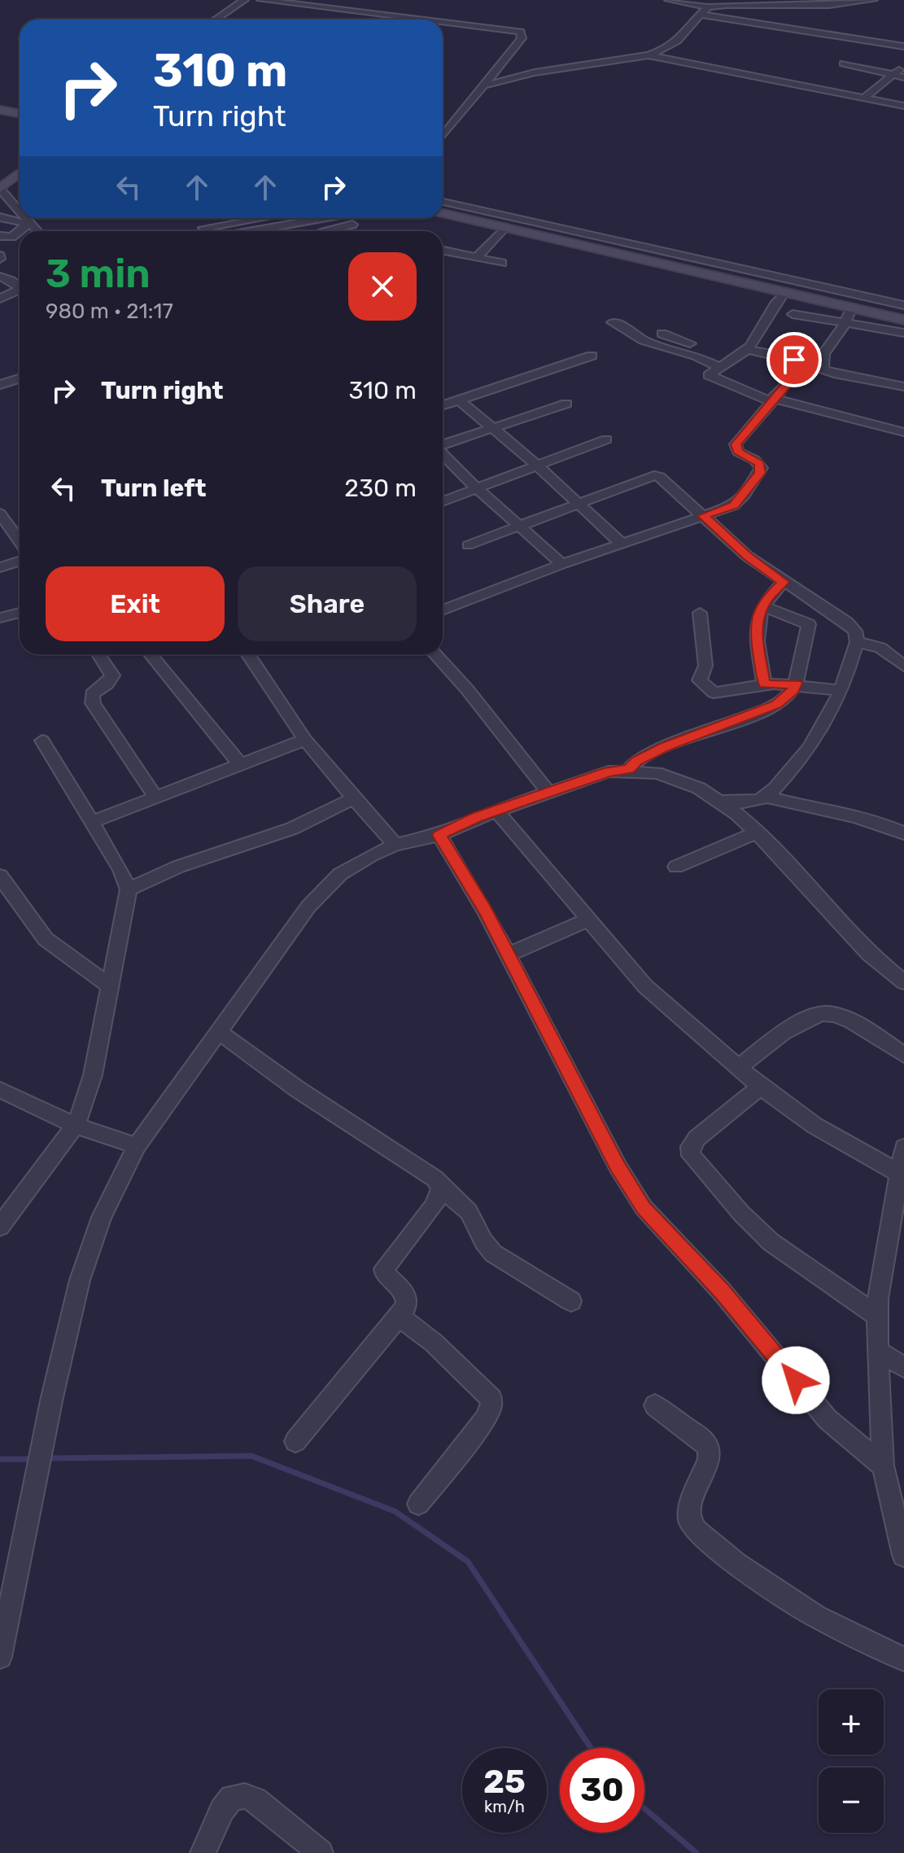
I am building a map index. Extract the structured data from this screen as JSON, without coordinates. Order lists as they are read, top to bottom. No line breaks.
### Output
{"page":{"turn":["310 m","Turn right"],"heading":["3 min","980 m · 21:17"],"list":[{"name":"Turn right","value":"310 m"},{"name":"Turn left","value":"230 m"}],"buttons":["Exit","Share"],"map_buttons":["+","−"],"speed":"25 km/h","limit":"30"}}
